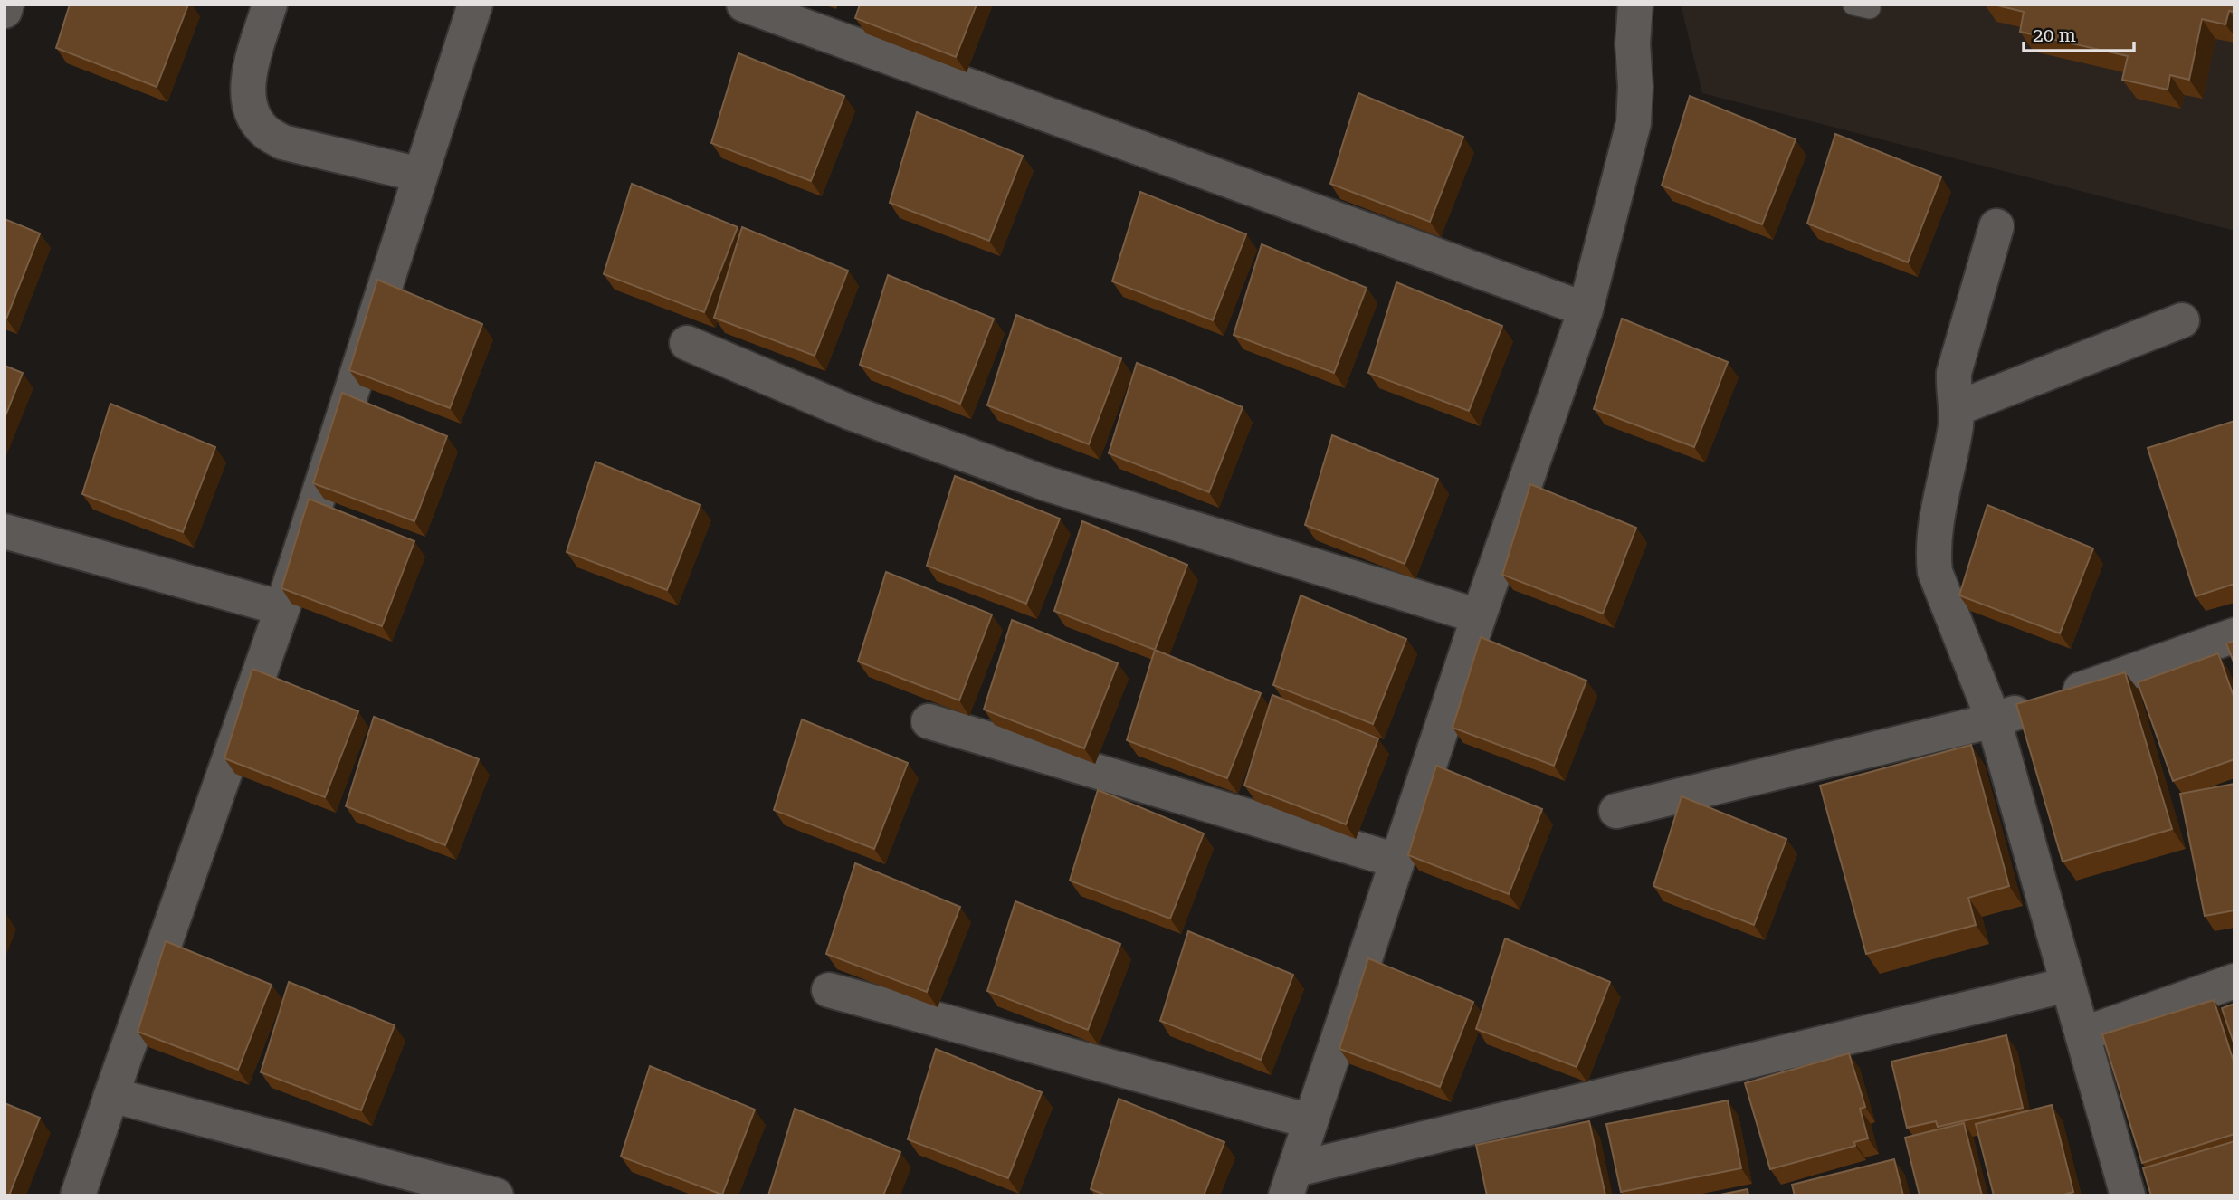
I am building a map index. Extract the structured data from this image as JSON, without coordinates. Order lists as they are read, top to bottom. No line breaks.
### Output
{"scale_bar":"20 m"}
